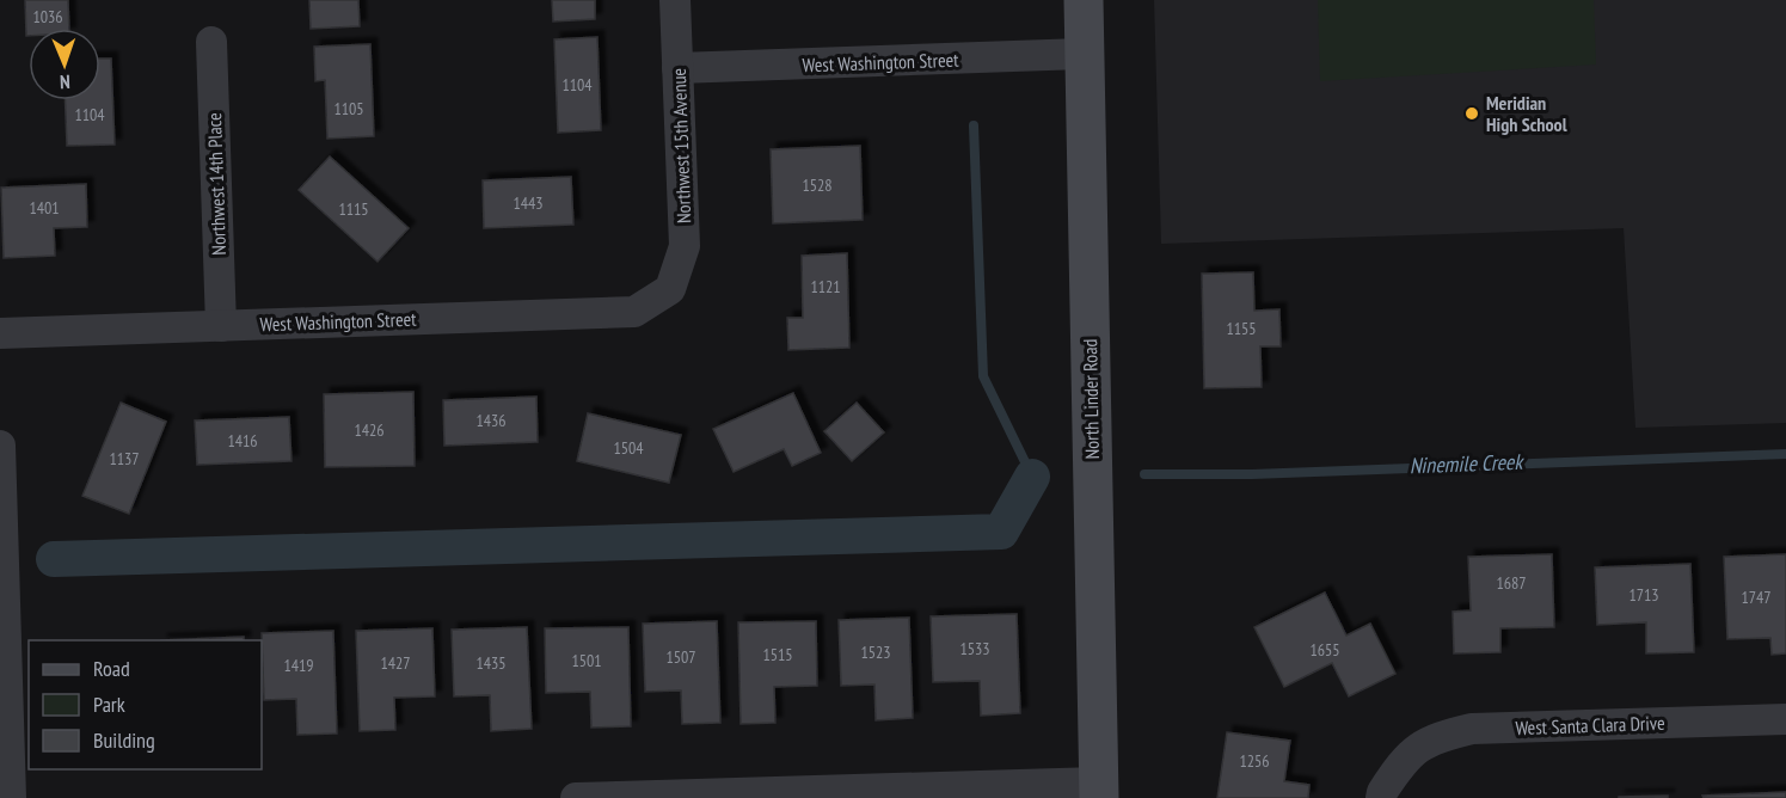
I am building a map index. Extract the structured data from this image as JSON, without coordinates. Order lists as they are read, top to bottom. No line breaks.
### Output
{"streets":{"main road":["North Linder Road"],"street":["West Washington Street","Northwest 15th Avenue","Northwest 14th Place","West Santa Clara Drive"]},"crossings":[["West Washington Street","Northwest 15th Avenue"],["West Washington Street","Northwest 14th Place"],["West Washington Street","North Linder Road"]],"water":["Ninemile Creek"],"places":["Meridian High School"],"house_numbers":["1036","1104","1105","1104","1528","1443","1401","1115","1121","1155","1436","1426","1416","1504","1137","1687","1713","1747","1533","1655","1523","1515","1507","1501","1427","1435","1419","1256"],"legend":["Road","Park","Building"],"north":"bottom"}
